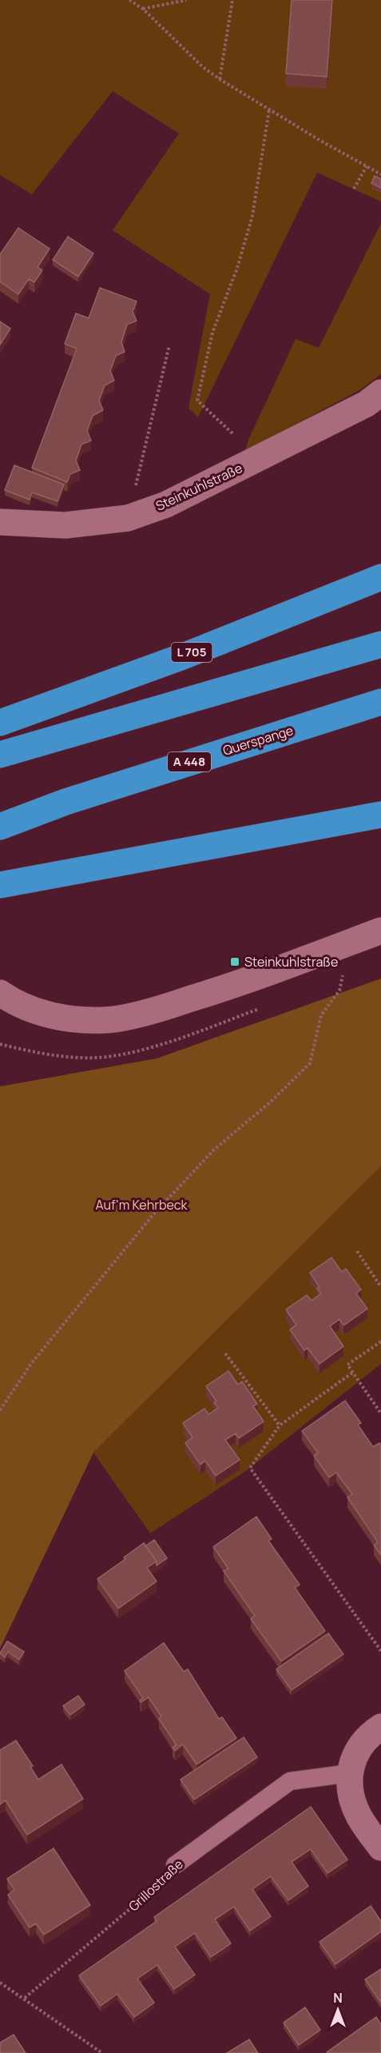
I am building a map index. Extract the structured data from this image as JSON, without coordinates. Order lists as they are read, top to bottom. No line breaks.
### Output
{"streets":{"highway":["L 705","Querspange","A 448"],"street":["Steinkuhlstraße"],"lane":["Grillostraße"]},"parks":["Auf'm Kehrbeck"],"places":{"transit":["Steinkuhlstraße"]},"north":"top"}
